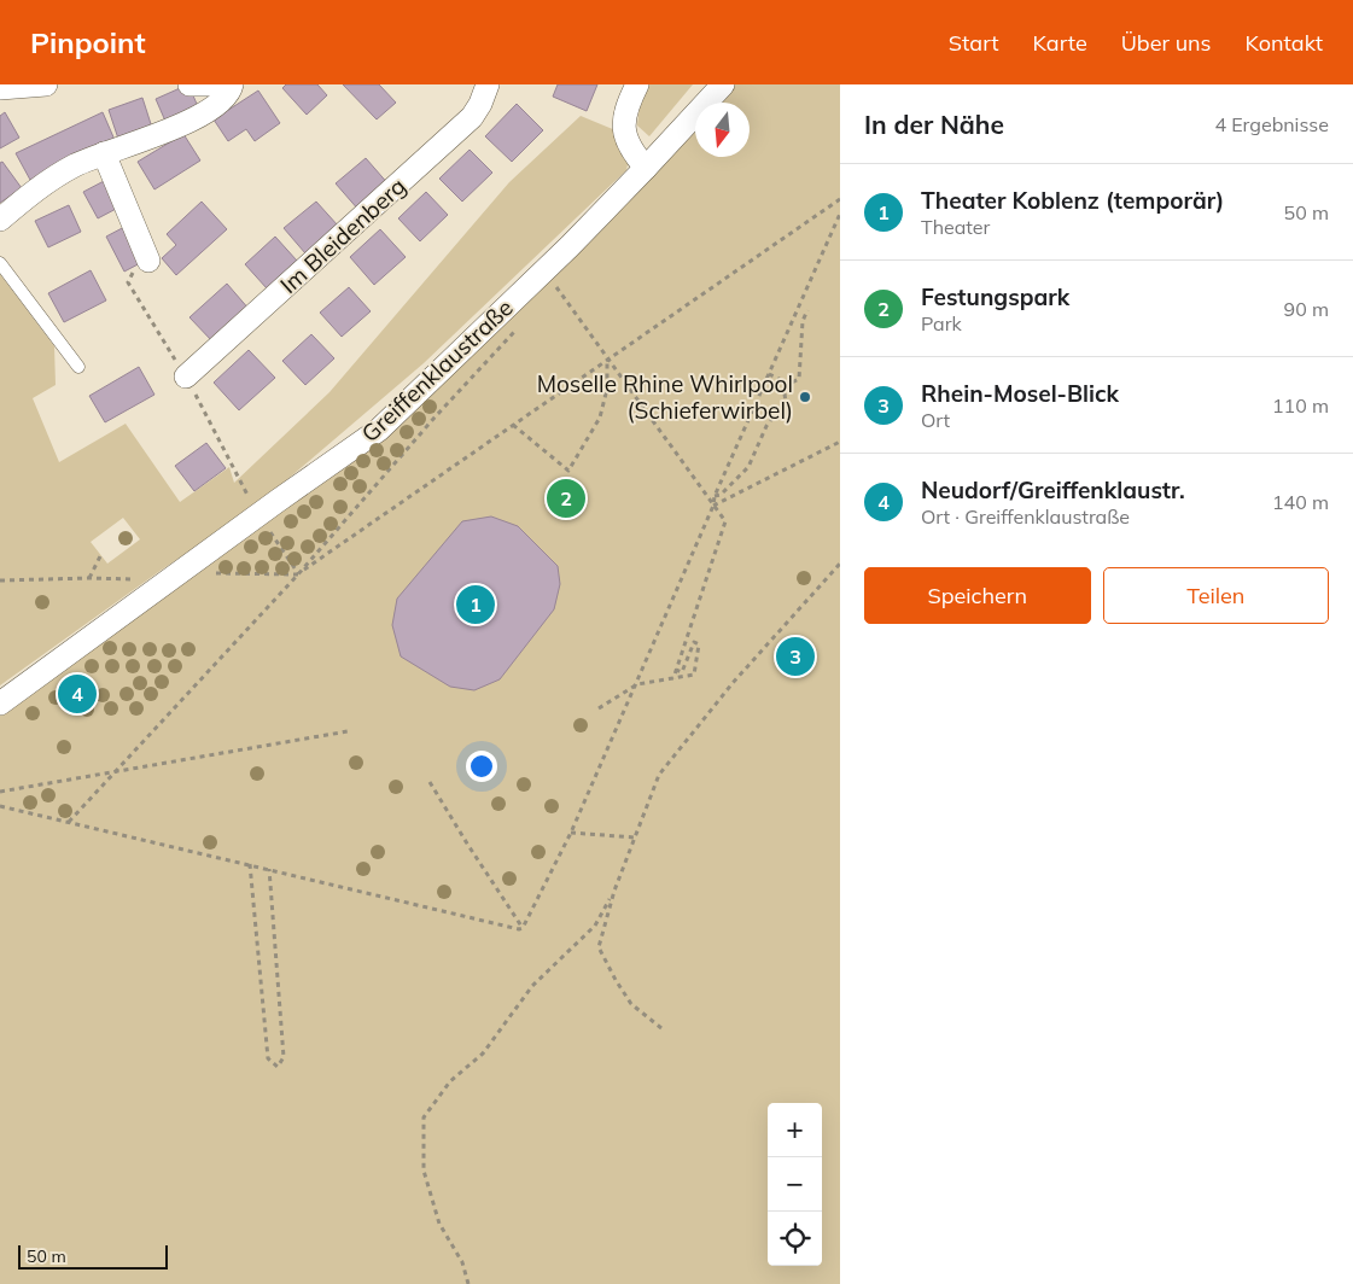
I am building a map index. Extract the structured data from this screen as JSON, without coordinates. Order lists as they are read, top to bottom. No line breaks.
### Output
{"streets":{"street":["Im Bleidenberg","Greiffenklaustraße"]},"places":["Moselle Rhine Whirlpool (Schieferwirbel)"],"scale_bar":"50 m","north":"bottom","page":{"header":"Pinpoint","nav":["Start","Karte","Über uns","Kontakt"],"heading":["In der Nähe","4 Ergebnisse"],"list":[{"mark":"1","name":"Theater Koblenz (temporär)","note":"Theater","value":"50 m"},{"mark":"2","name":"Festungspark","note":"Park","value":"90 m"},{"mark":"3","name":"Rhein-Mosel-Blick","note":"Ort","value":"110 m"},{"mark":"4","name":"Neudorf/Greiffenklaustr.","note":"Ort · Greiffenklaustraße","value":"140 m"}],"pins":["2","1","3","4"],"buttons":["Speichern","Teilen"],"map_buttons":["+","−"],"scale":"50 m"}}
